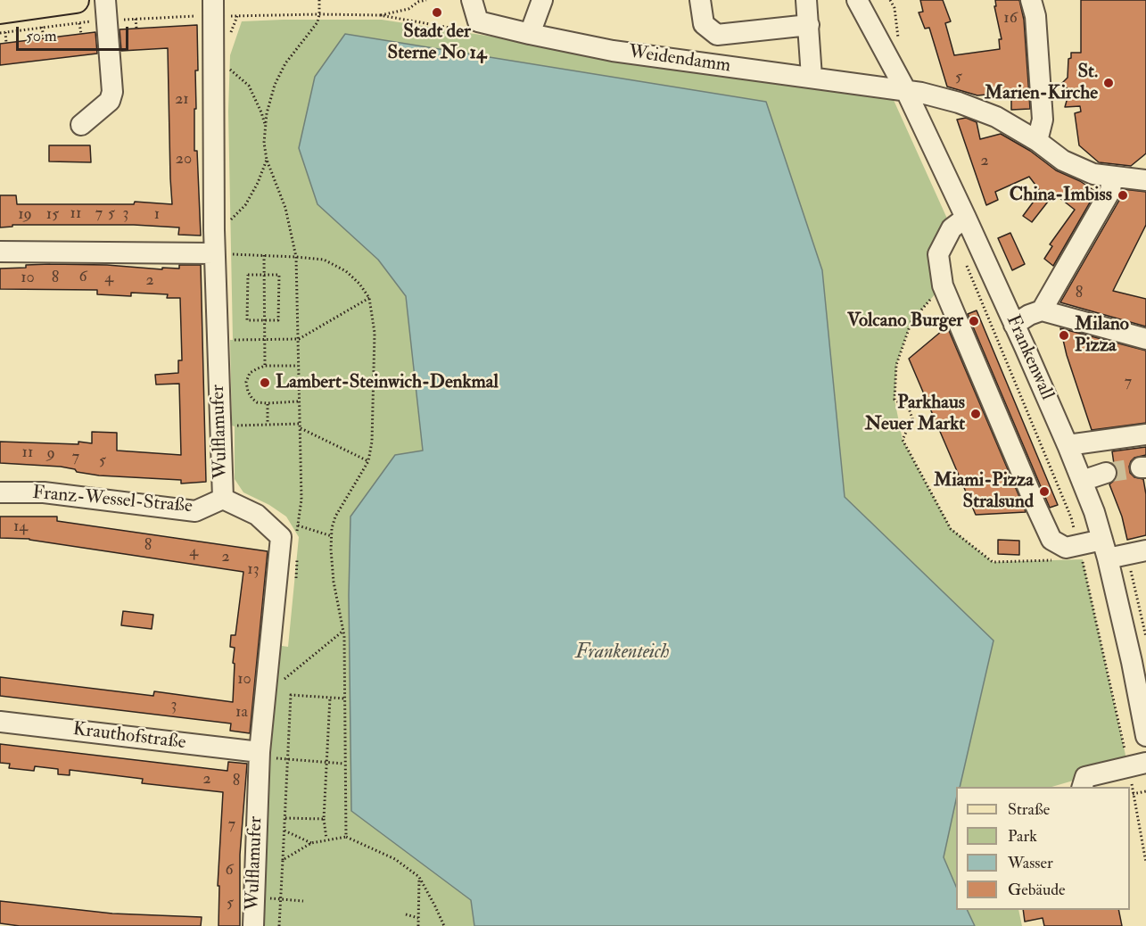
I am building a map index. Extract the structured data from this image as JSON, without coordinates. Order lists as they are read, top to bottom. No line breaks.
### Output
{"streets":{"street":["Weidendamm","Frankenwall","Wulflamufer","Franz-Wessel-Straße","Krauthofstraße"]},"crossings":[["Weidendamm","Frankenwall"],["Wulflamufer","Franz-Wessel-Straße"],["Wulflamufer","Krauthofstraße"]],"water":["Frankenteich"],"places":["Stadt der Sterne No 14","St. Marien-Kirche","China-Imbiss","Volcano Burger","Milano Pizza","Lambert-Steinwich-Denkmal","Parkhaus Neuer Markt","Miami-Pizza Stralsund"],"house_numbers":["16","5","21","20","2","11","7","5","3","19","15","1","6","10","8","4","2","8","7","11","9","7","5","14","8","4","2","13","10","3","1a","2","8","7","6","5"],"legend":["Straße","Park","Wasser","Gebäude"],"scale_bar":"50 m"}
